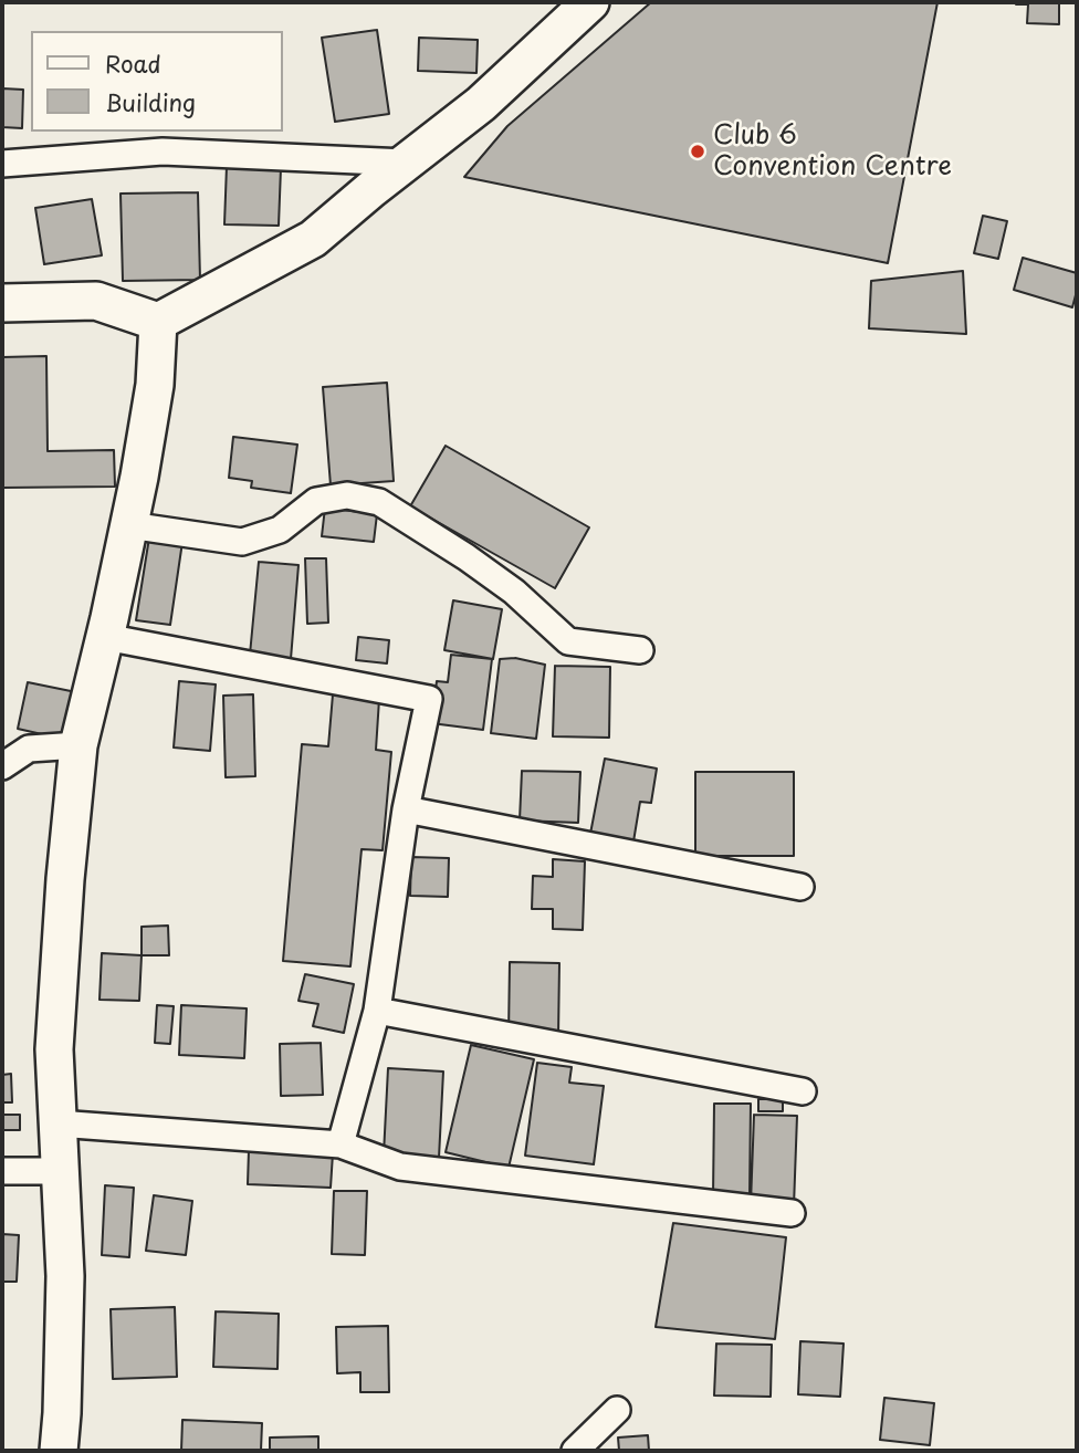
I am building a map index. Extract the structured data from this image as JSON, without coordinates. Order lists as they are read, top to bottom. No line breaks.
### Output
{"places":["Club 6 Convention Centre"],"legend":["Road","Building"]}
